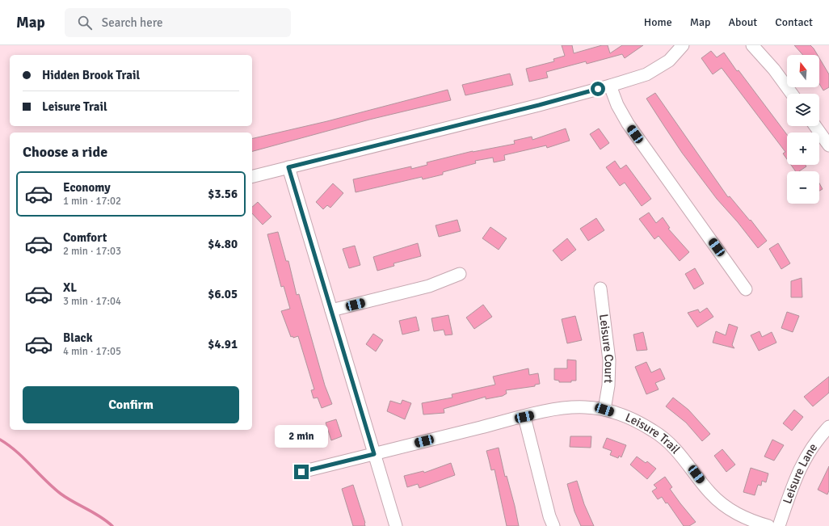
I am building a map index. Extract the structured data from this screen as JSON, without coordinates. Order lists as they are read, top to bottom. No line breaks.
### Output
{"streets":{"street":["Leisure Court","Leisure Trail","Leisure Lane"]},"crossings":[["Leisure Court","Leisure Trail"]],"north":"top","page":{"header":"Map","search":"Search here","nav":["Home","Map","About","Contact"],"map_buttons":["+","−"],"banner":["Hidden Brook Trail","Leisure Trail"],"heading":"Choose a ride","list":[{"name":"Economy","note":"1 min · 17:02","value":"$3.56"},{"name":"Comfort","note":"2 min · 17:03","value":"$4.80"},{"name":"XL","note":"3 min · 17:04","value":"$6.05"},{"name":"Black","note":"4 min · 17:05","value":"$4.91"}],"buttons":"Confirm","bubble":"2 min"}}
